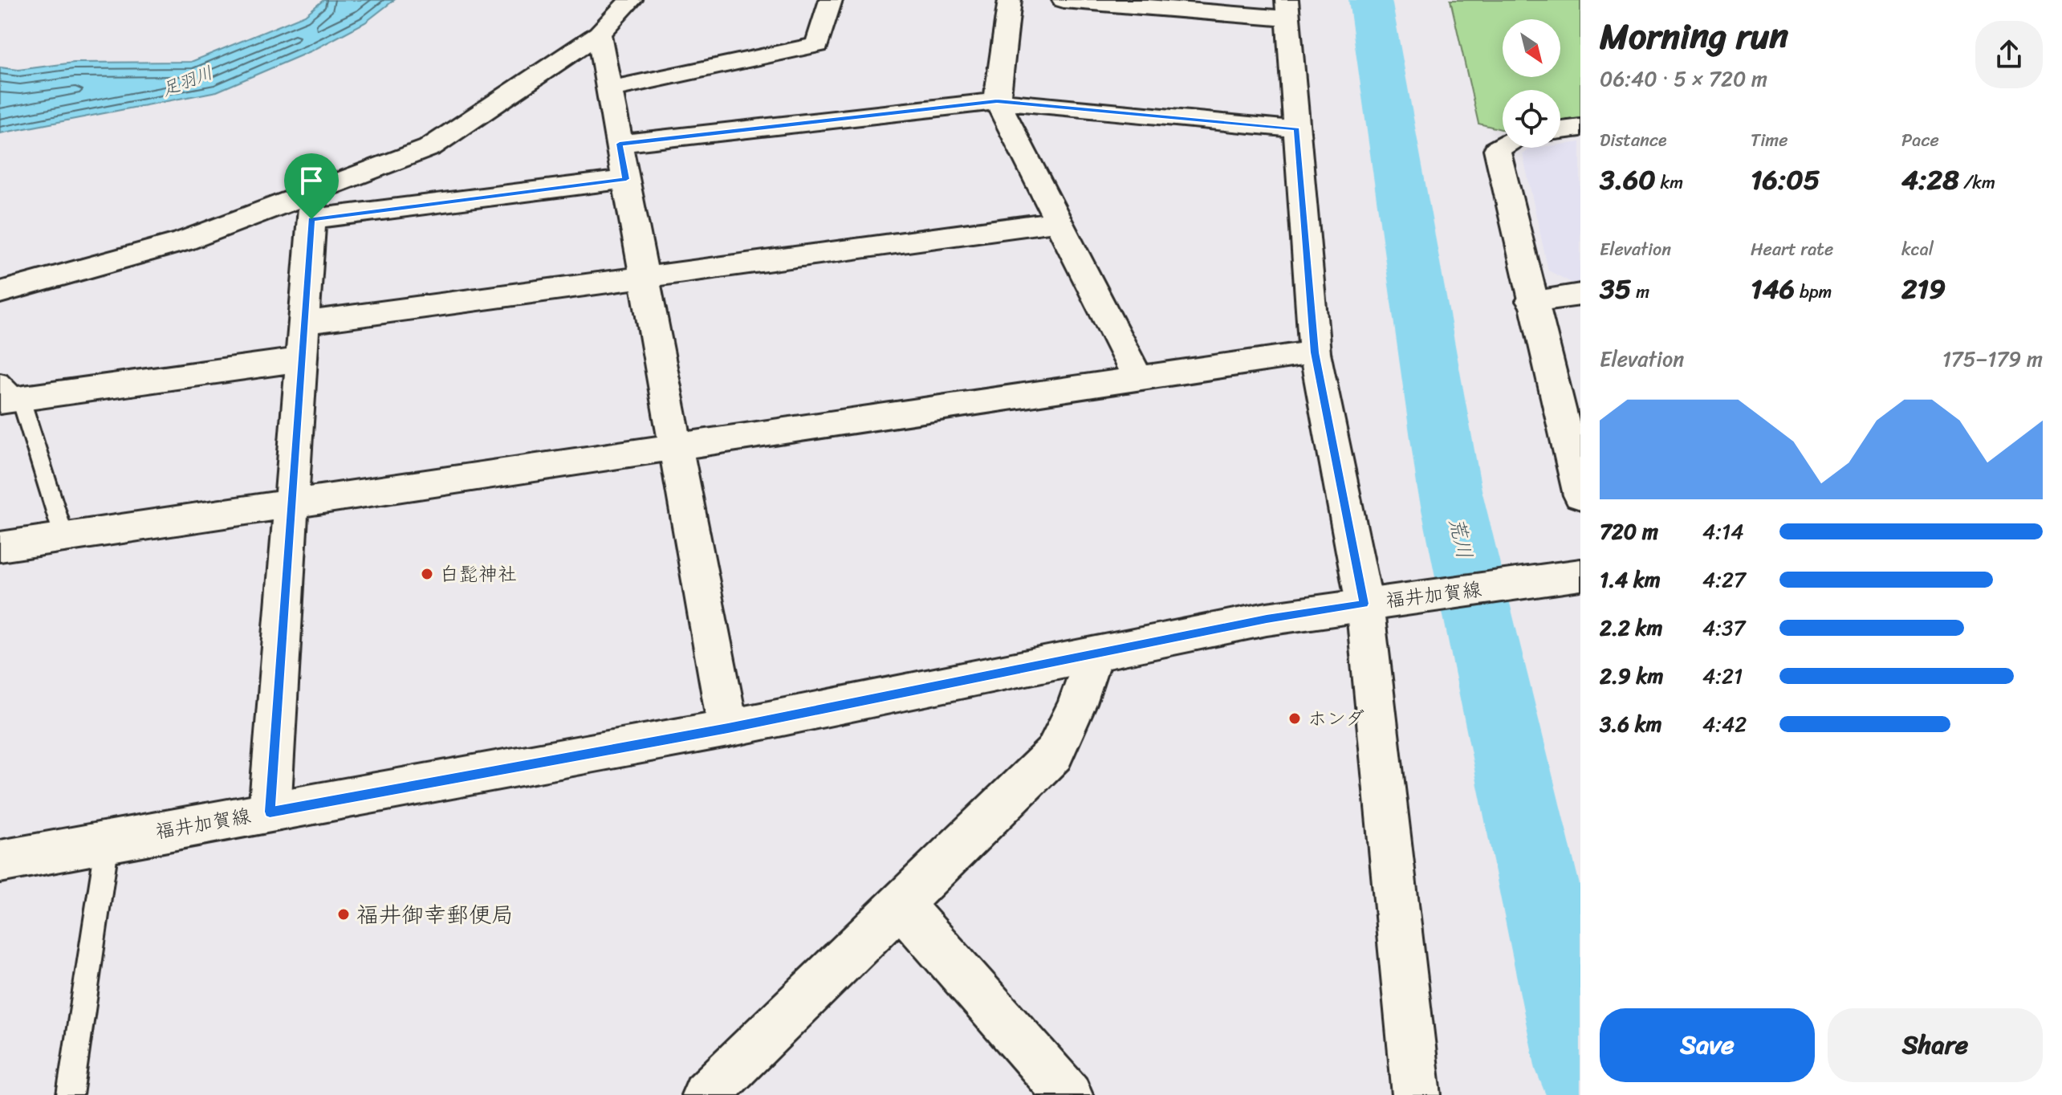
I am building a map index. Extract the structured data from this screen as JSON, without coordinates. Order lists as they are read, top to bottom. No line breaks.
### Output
{"streets":{"street":["福井加賀線"]},"water":["足羽川","荒川"],"places":["白髭神社","ホンダ","福井御幸郵便局"],"north":"bottom right","page":{"heading":["Morning run","06:40 · 5 × 720 m"],"stats":[["Distance","3.60 km"],["Time","16:05"],["Pace","4:28 /km"],["Elevation","35 m"],["Heart rate","146 bpm"],["kcal","219"]],"chart":["Elevation","175–179 m"],"list":[{"name":"720 m","note":"4:14"},{"name":"1.4 km","note":"4:27"},{"name":"2.2 km","note":"4:37"},{"name":"2.9 km","note":"4:21"},{"name":"3.6 km","note":"4:42"}],"buttons":["Save","Share"]}}
